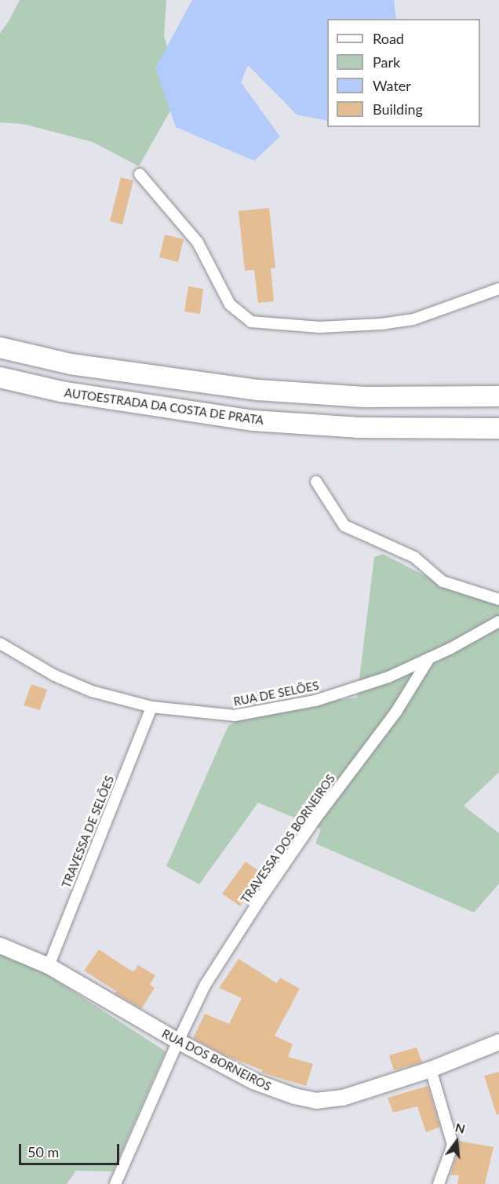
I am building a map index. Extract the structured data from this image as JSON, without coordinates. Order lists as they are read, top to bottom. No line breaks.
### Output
{"streets":{"highway":["AUTOESTRADA DA COSTA DE PRATA"],"street":["RUA DE SELÕES","TRAVESSA DE SELÕES","TRAVESSA DOS BORNEIROS","RUA DOS BORNEIROS"]},"crossings":[["RUA DE SELÕES","TRAVESSA DE SELÕES"],["RUA DE SELÕES","TRAVESSA DOS BORNEIROS"],["TRAVESSA DE SELÕES","RUA DOS BORNEIROS"],["TRAVESSA DOS BORNEIROS","RUA DOS BORNEIROS"]],"legend":["Road","Park","Water","Building"],"scale_bar":"50 m","north":"top"}
